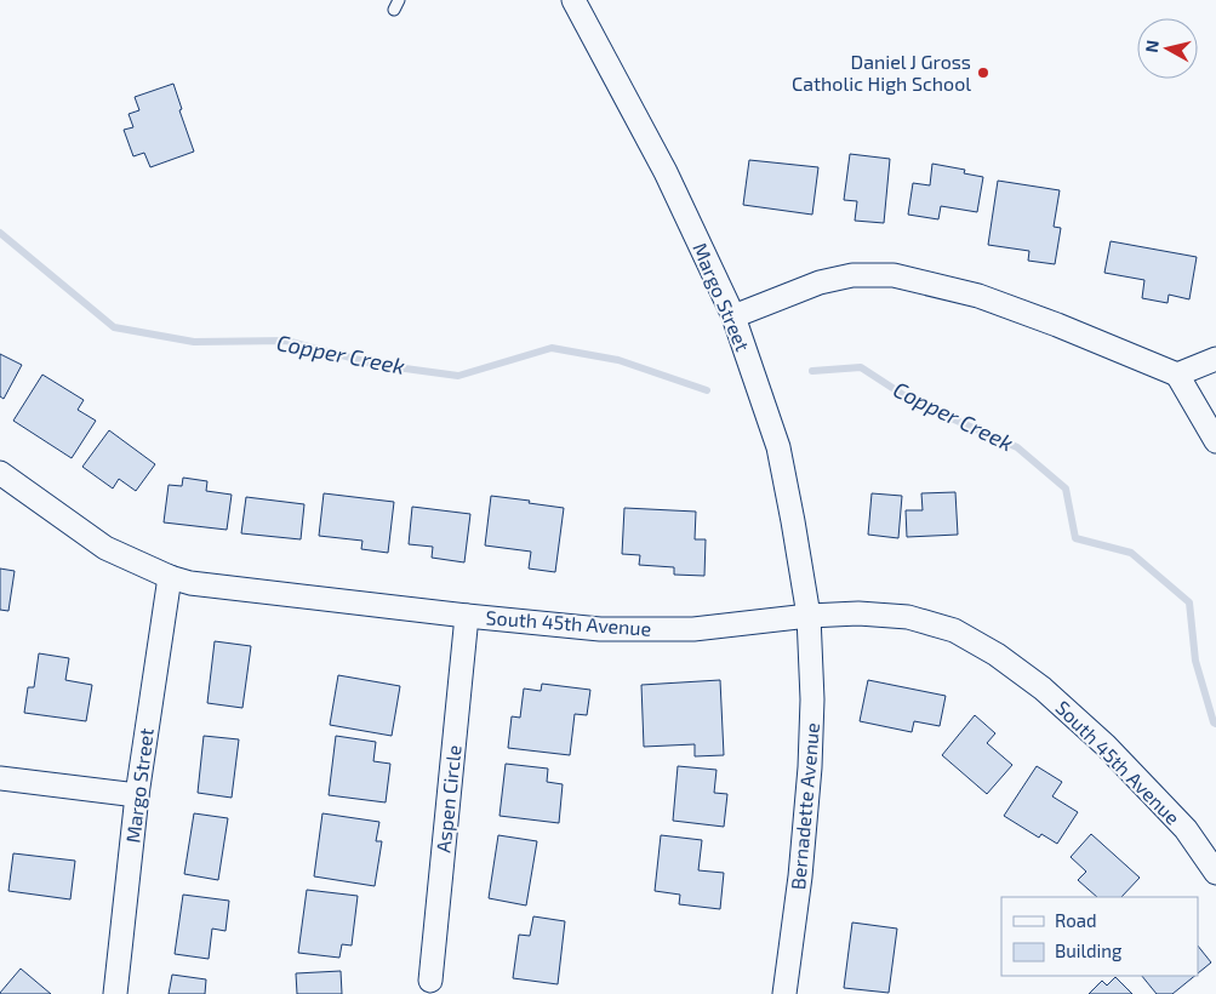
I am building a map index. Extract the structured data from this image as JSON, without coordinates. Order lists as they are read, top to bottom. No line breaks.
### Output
{"streets":{"street":["Margo Street","South 45th Avenue","Aspen Circle","Bernadette Avenue"]},"crossings":[["Margo Street","South 45th Avenue"],["Margo Street","Bernadette Avenue"],["South 45th Avenue","Aspen Circle"],["South 45th Avenue","Bernadette Avenue"]],"water":["Copper Creek"],"places":["Daniel J Gross Catholic High School"],"legend":["Road","Building"],"north":"left"}
